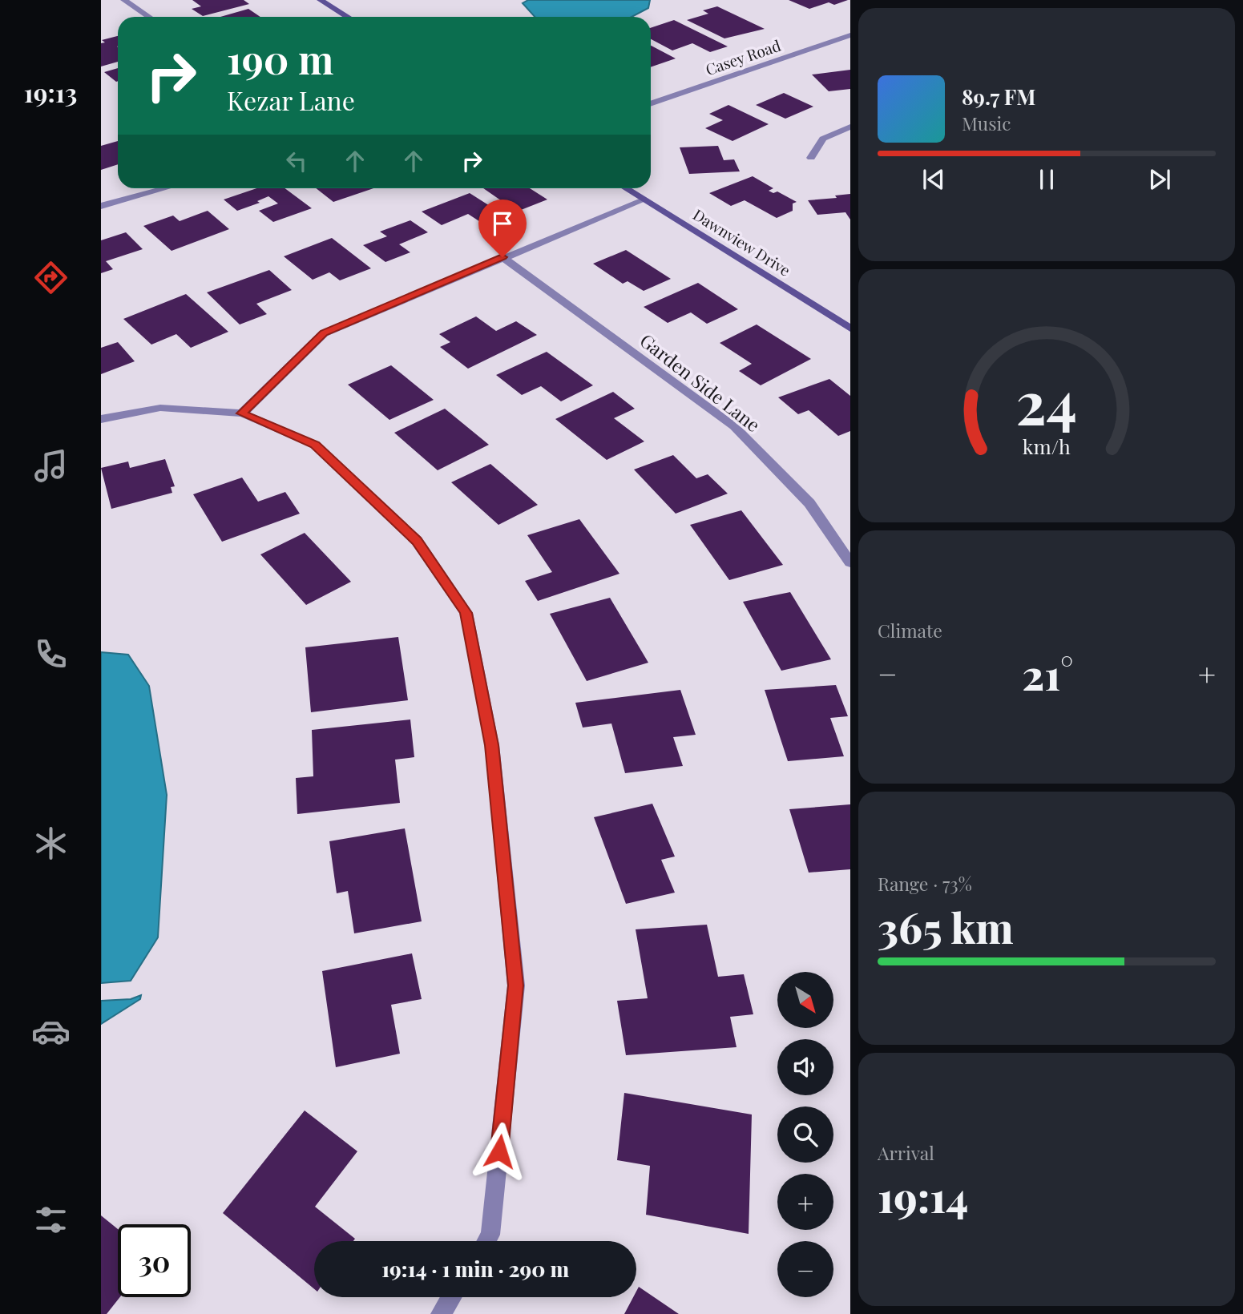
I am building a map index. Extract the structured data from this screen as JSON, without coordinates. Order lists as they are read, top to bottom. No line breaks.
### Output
{"streets":{"street":["Casey Road","Dawnview Drive","Garden Side Lane"]},"north":"bottom right","page":{"tabs":"19:13","turn":["190 m","Kezar Lane"],"song":["89.7 FM","Music"],"tile":["Climate",["Range · 73%","365 km"],["Arrival","19:14"]],"heat":["−","21°","+"],"map_buttons":["+","−"],"limit":"30","trip":"19:14 · 1 min · 290 m","gauge":["24","km/h"]}}
